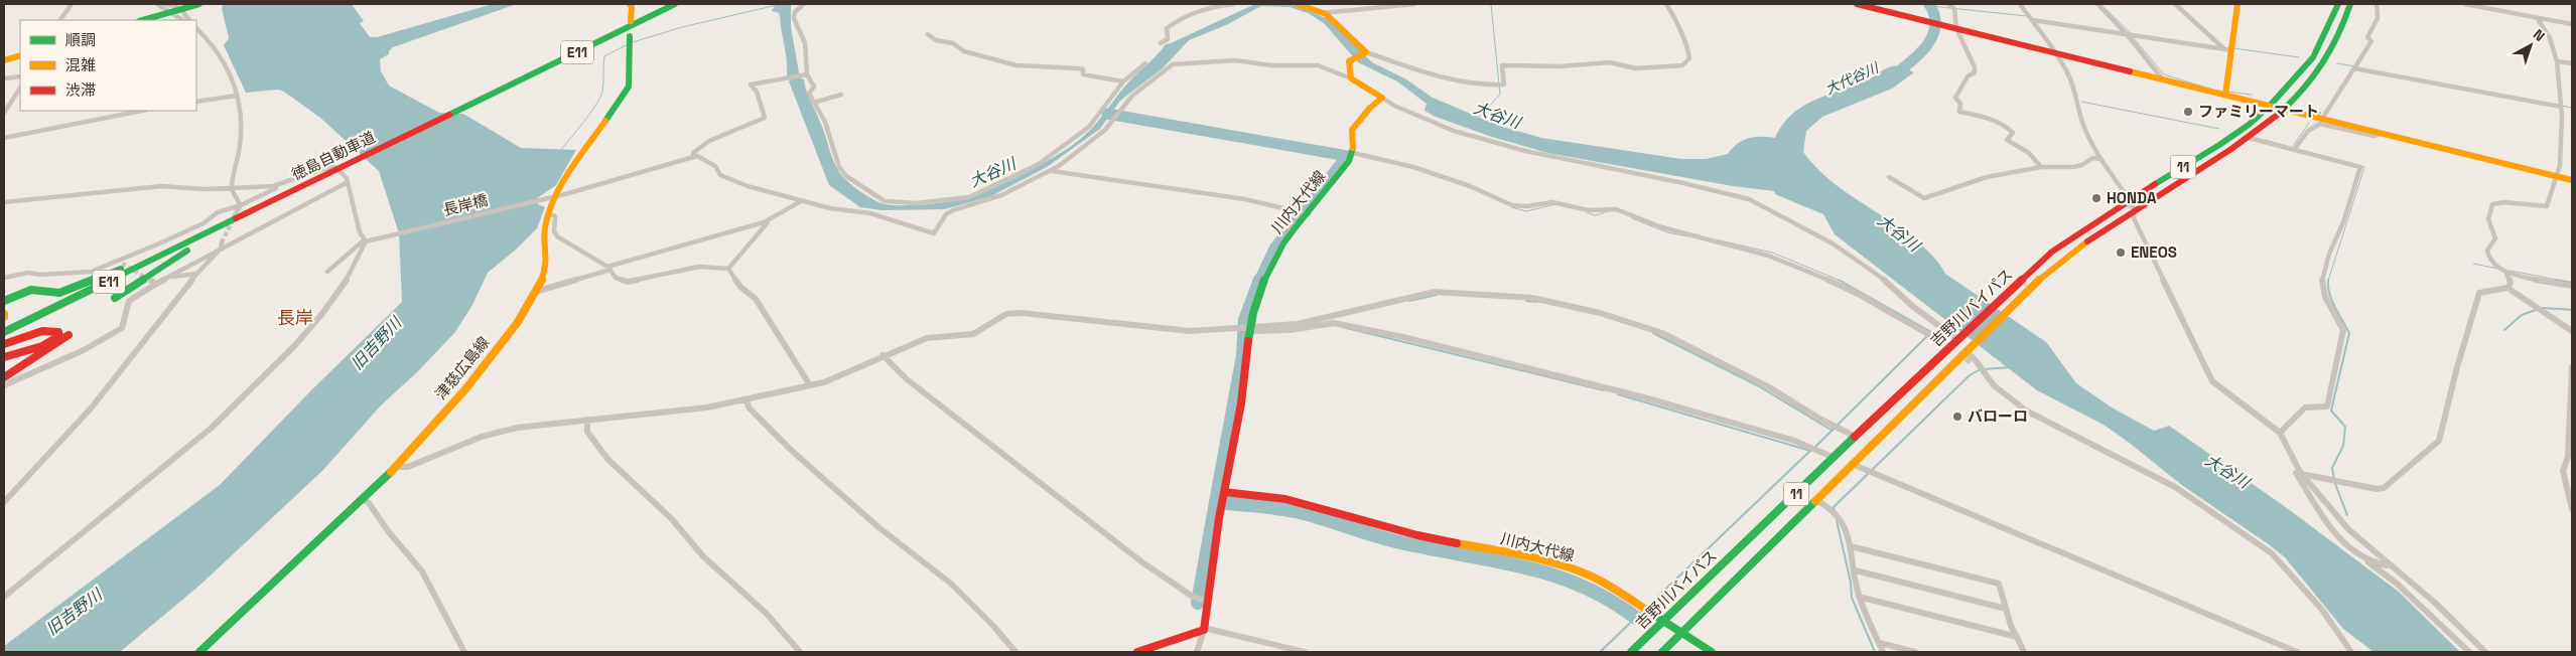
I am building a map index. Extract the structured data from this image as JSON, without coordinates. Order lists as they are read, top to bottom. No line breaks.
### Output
{"streets":{"main road":["E11","徳島自動車道","11","川内大代線","吉野川バイパス","津慈広島線"],"street":["長岸橋"]},"crossings":[["川内大代線","吉野川バイパス"],["長岸橋","津慈広島線"]],"districts":["長岸"],"water":["大代谷川","大谷川","旧吉野川"],"places":["ファミリーマート","HONDA","ENEOS","バローロ"],"legend":["順調","混雑","渋滞"],"north":"top right"}
